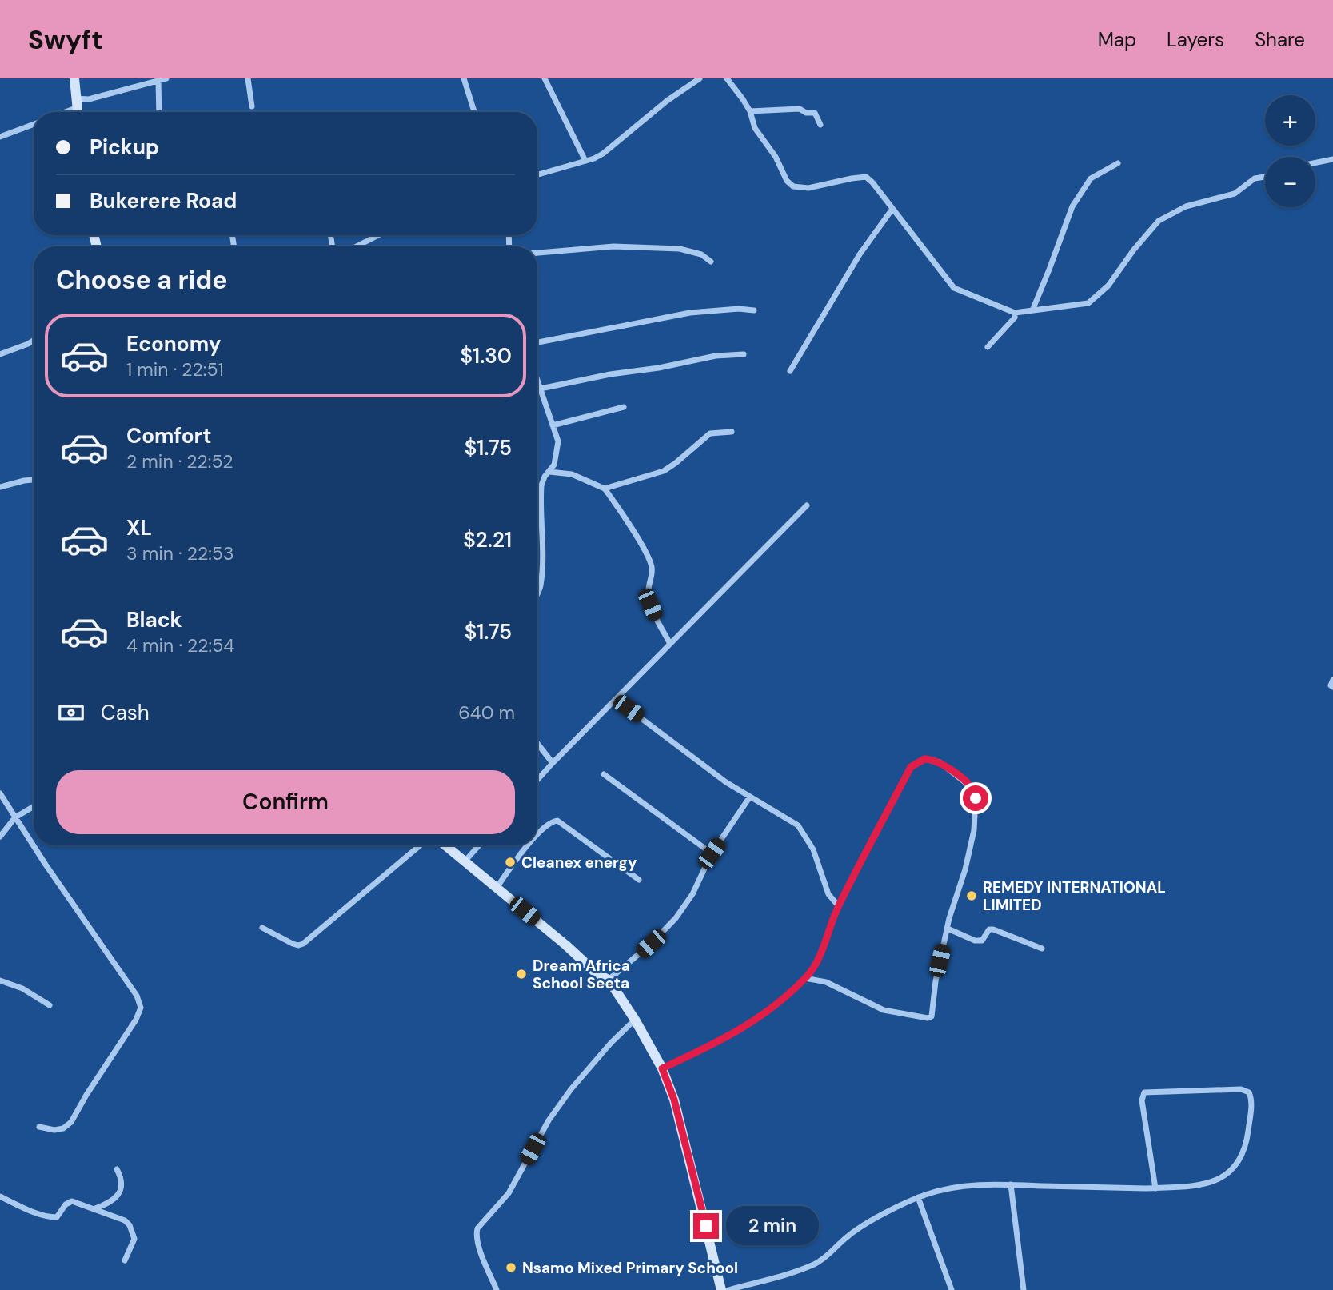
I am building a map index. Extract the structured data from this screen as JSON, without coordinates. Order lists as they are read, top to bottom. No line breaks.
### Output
{"places":["Cleanex energy","REMEDY INTERNATIONAL LIMITED","Dream Africa School Seeta","Nsamo Mixed Primary School"],"page":{"header":"Swyft","nav":["Map","Layers","Share"],"map_buttons":["+","−"],"banner":["Pickup","Bukerere Road"],"heading":"Choose a ride","list":[{"name":"Economy","note":"1 min · 22:51","value":"$1.30"},{"name":"Comfort","note":"2 min · 22:52","value":"$1.75"},{"name":"XL","note":"3 min · 22:53","value":"$2.21"},{"name":"Black","note":"4 min · 22:54","value":"$1.75"}],"pay":["Cash","640 m"],"buttons":"Confirm","bubble":"2 min"}}
